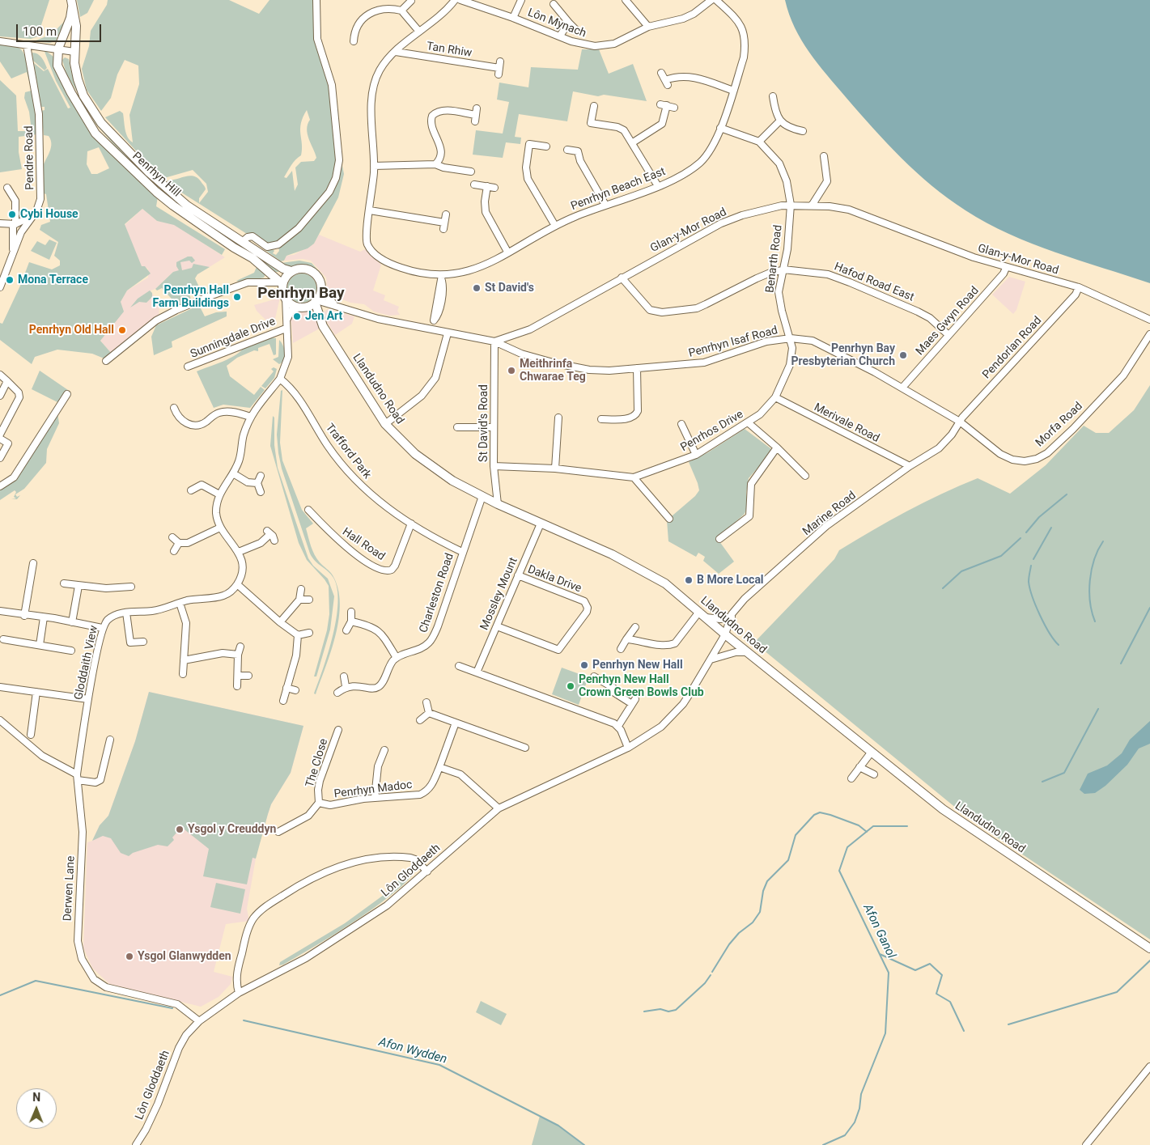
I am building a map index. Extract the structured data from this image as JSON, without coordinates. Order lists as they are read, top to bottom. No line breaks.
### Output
{"streets":{"main road":["Penrhyn Hill","Llandudno Road"],"street":["Lôn Mynach","Tan Rhiw","Pendre Road","Penrhyn Beach East","Glan-y-Mor Road","Benarth Road","Hafod Road East","Maes Gwyn Road","Sunningdale Drive","Penrhyn Isaf Road","Pendorlan Road","St David's Road","Merivale Road","Morfa Road","Penrhos Drive","Trafford Park","Marine Road","Hall Road","Dakla Drive","Charleston Road","Mossley Mount","Gloddaith View","The Close","Penrhyn Madoc","Lôn Gloddaeth","Derwen Lane"]},"crossings":[["Tan Rhiw","Penrhyn Beach East"],["Penrhyn Hill","Llandudno Road"],["Glan-y-Mor Road","Benarth Road"],["Glan-y-Mor Road","Maes Gwyn Road"],["Glan-y-Mor Road","Penrhyn Isaf Road"],["Glan-y-Mor Road","Pendorlan Road"],["Glan-y-Mor Road","St David's Road"],["Benarth Road","Hafod Road East"],["Benarth Road","Penrhyn Isaf Road"],["Benarth Road","Penrhos Drive"],["Hafod Road East","Maes Gwyn Road"],["Maes Gwyn Road","Penrhyn Isaf Road"],["Penrhyn Isaf Road","Pendorlan Road"],["Penrhyn Isaf Road","St David's Road"],["Penrhyn Isaf Road","Morfa Road"],["Penrhyn Isaf Road","Penrhos Drive"],["Penrhyn Isaf Road","Marine Road"],["Pendorlan Road","Morfa Road"],["Pendorlan Road","Marine Road"],["Llandudno Road","St David's Road"],["Llandudno Road","Marine Road"],["Llandudno Road","Charleston Road"],["Llandudno Road","Mossley Mount"],["Llandudno Road","Lôn Gloddaeth"],["St David's Road","Penrhos Drive"],["Merivale Road","Penrhos Drive"],["Merivale Road","Marine Road"],["Morfa Road","Marine Road"],["Trafford Park","Hall Road"],["Trafford Park","Charleston Road"],["Marine Road","Lôn Gloddaeth"],["Dakla Drive","Mossley Mount"],["Gloddaith View","Derwen Lane"],["The Close","Penrhyn Madoc"],["Lôn Gloddaeth","Derwen Lane"]],"districts":["Penrhyn Bay"],"water":["Afon Ganol","Afon Wydden"],"places":["Cybi House","Mona Terrace","St David's","Penrhyn Hall Farm Buildings","Jen Art","Penrhyn Old Hall","Penrhyn Bay Presbyterian Church","Meithrinfa Chwarae Teg","B More Local","Penrhyn New Hall","Penrhyn New Hall Crown Green Bowls Club","Ysgol y Creuddyn","Ysgol Glanwydden"],"scale_bar":"100 m","north":"top"}
